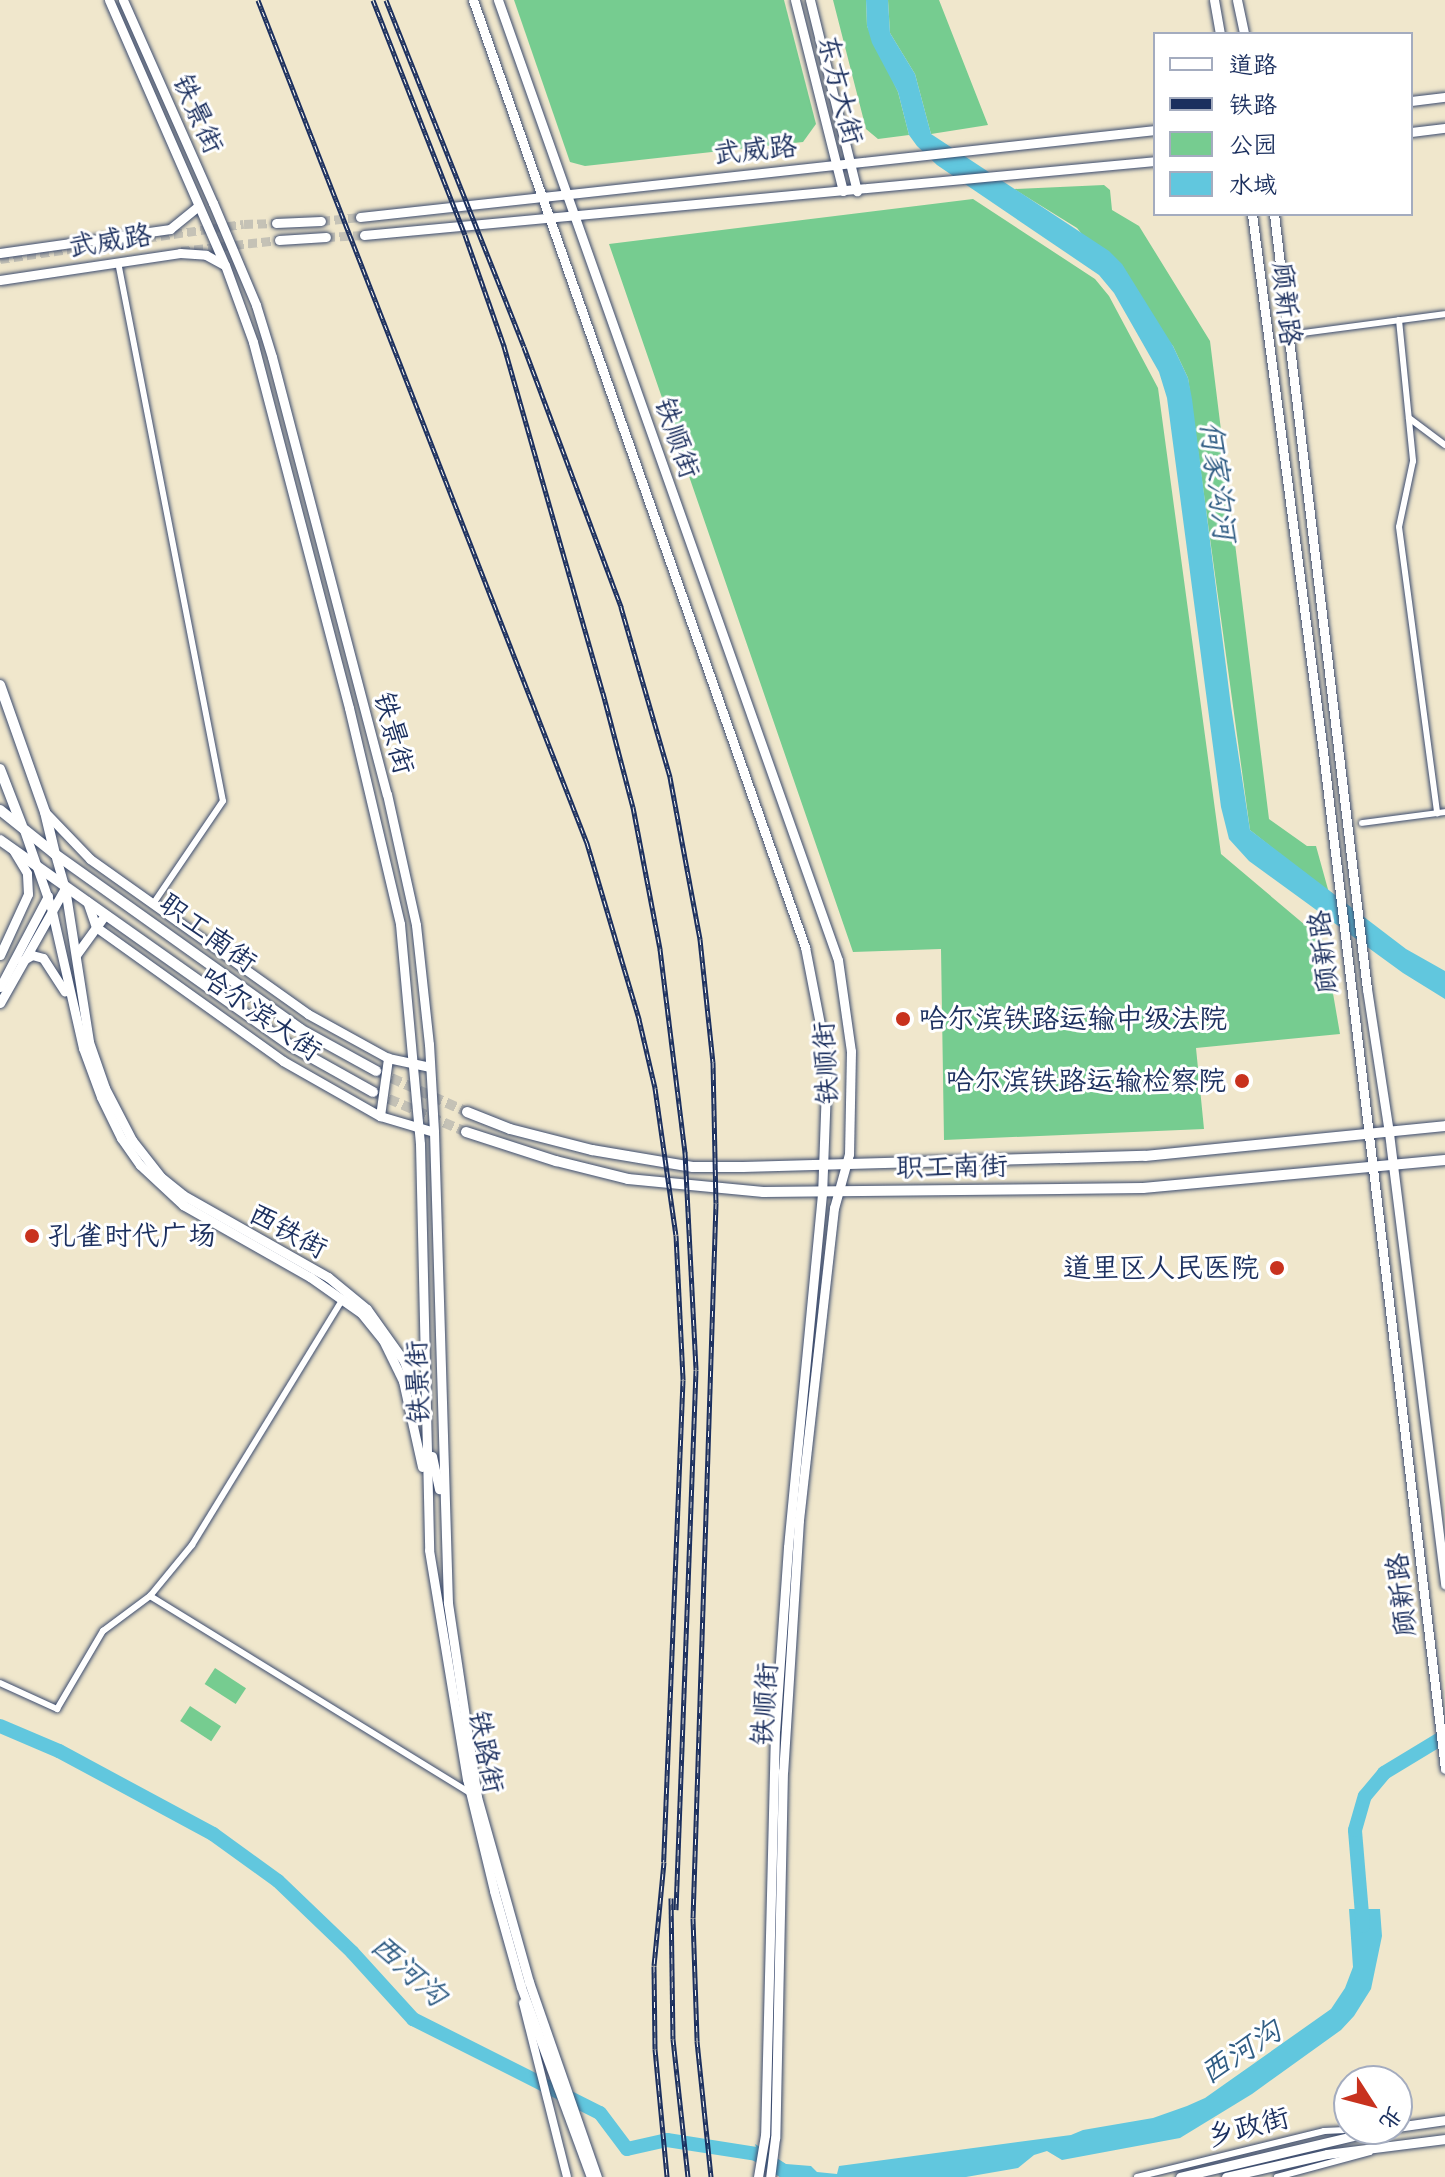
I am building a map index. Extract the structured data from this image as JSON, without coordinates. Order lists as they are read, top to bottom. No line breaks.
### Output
{"streets":{"main road":["东方大街","铁景街","武威路","顾新路","铁顺街","职工南街","哈尔滨大街","西铁街","铁路街","乡政街"]},"crossings":[["东方大街","武威路"],["铁景街","武威路"],["铁景街","哈尔滨大街"],["铁景街","西铁街"],["铁景街","铁路街"],["武威路","铁顺街"],["顾新路","职工南街"],["铁顺街","职工南街"],["职工南街","哈尔滨大街"],["西铁街","铁路街"]],"water":["何家沟河","西河沟"],"places":["哈尔滨铁路运输中级法院","哈尔滨铁路运输检察院","孔雀时代广场","道里区人民医院"],"legend":["道路","铁路","公园","水域"],"north":"bottom right"}
